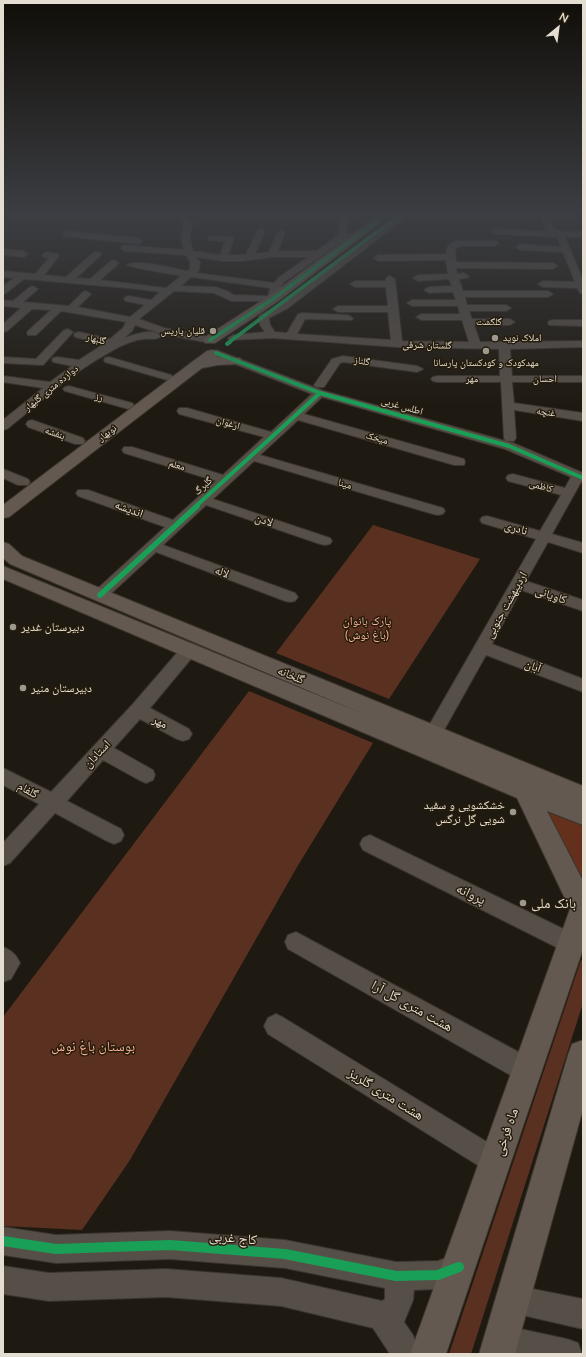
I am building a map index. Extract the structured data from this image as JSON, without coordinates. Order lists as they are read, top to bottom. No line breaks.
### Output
{"streets":{"main road":["نوبهار","گلخانه","ماه فرخی"],"street":["گلگشت","گلبهار","گلستان شرقی","گلناز","مهر","احسان","دوازده متری گلبهار","رز","اطلس غربی","غنچه","ارغوان","بنفشه","میخک","معلم","مینا","گلبرگ","کاظمی","اندیشه","لادن","نادری","لاله","کاویانی","اردیبهشت جنوبی","آبان","استادان","گلفام","پروانه","هشت متری گل آرا","هشت متری گلریز","کاج غربی"]},"crossings":[["گلستان شرقی","اطلس غربی"],["گلستان شرقی","نوبهار"],["گلناز","اطلس غربی"],["گلناز","گلبرگ"],["مهر","احسان"],["مهر","استادان"],["رز","نوبهار"],["اطلس غربی","نوبهار"],["اطلس غربی","گلبرگ"],["اطلس غربی","اردیبهشت جنوبی"],["ارغوان","گلبرگ"],["بنفشه","نوبهار"],["میخک","گلبرگ"],["معلم","گلبرگ"],["مینا","گلبرگ"],["گلبرگ","اندیشه"],["گلبرگ","لادن"],["گلبرگ","لاله"],["گلبرگ","گلخانه"],["کاظمی","اردیبهشت جنوبی"],["نادری","اردیبهشت جنوبی"],["کاویانی","اردیبهشت جنوبی"],["اردیبهشت جنوبی","آبان"],["اردیبهشت جنوبی","گلخانه"],["گلخانه","استادان"],["گلخانه","ماه فرخی"],["استادان","گلفام"],["پروانه","ماه فرخی"],["هشت متری گل آرا","ماه فرخی"],["هشت متری گلریز","ماه فرخی"],["ماه فرخی","کاج غربی"]],"parks":["پارک بانوان (باغ نوش)","بوستان باغ نوش"],"places":["قلیان پاریس","املاک نوید","مهدکودک و کودکستان پارسانا","دبیرستان غدیر","دبیرستان منیر","خشکشویی و سفید شویی گل نرگس","بانک ملی"],"north":"top right"}
